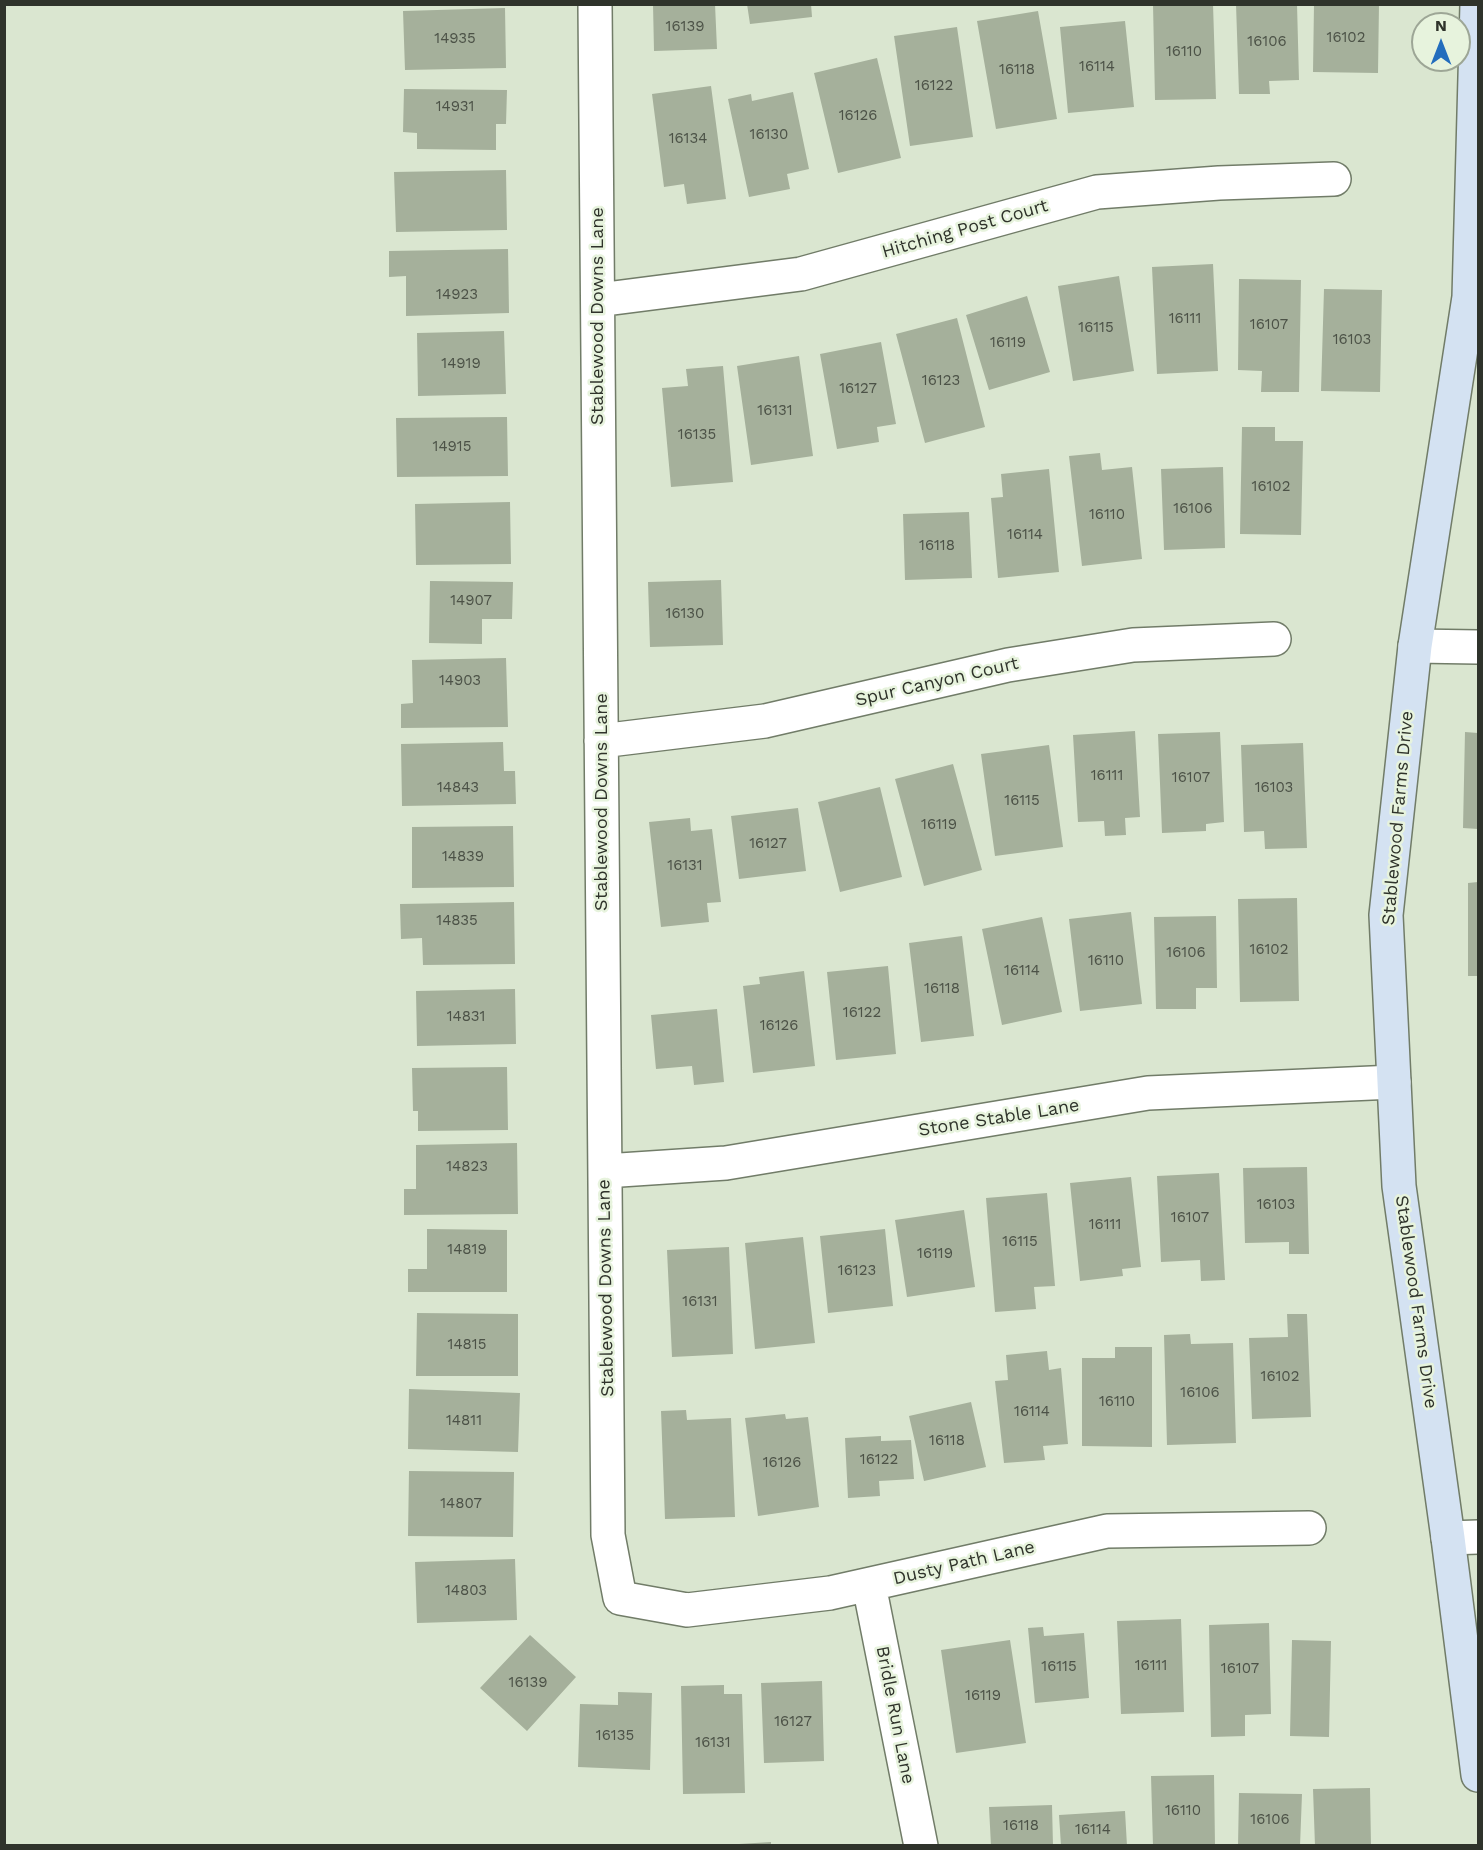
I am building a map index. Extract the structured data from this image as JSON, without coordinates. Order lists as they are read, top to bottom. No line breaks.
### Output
{"streets":{"street":["Hitching Post Court","Stablewood Downs Lane","Spur Canyon Court","Stablewood Farms Drive","Stone Stable Lane","Dusty Path Lane","Bridle Run Lane"]},"crossings":[["Hitching Post Court","Stablewood Downs Lane"],["Stablewood Downs Lane","Spur Canyon Court"],["Stablewood Downs Lane","Stone Stable Lane"],["Stablewood Downs Lane","Dusty Path Lane"],["Stablewood Farms Drive","Stone Stable Lane"],["Dusty Path Lane","Bridle Run Lane"]],"house_numbers":["16139","16102","14935","16106","16110","16114","16118","16122","14931","16126","16130","16134","14923","16111","16107","16115","16103","16119","14919","16123","16127","16131","16135","14915","16102","16106","16110","16114","16118","14907","16130","14903","16111","16107","14843","16103","16115","16119","16127","14839","16131","14835","16102","16106","16110","16114","16118","16122","14831","16126","14823","16103","16107","16111","16115","14819","16119","16123","16131","14815","16102","16106","16110","16114","14811","16118","16122","16126","14807","14803","16111","16115","16107","16139","16119","16127","16135","16131","16110","16106","16118","16114"],"north":"top"}
